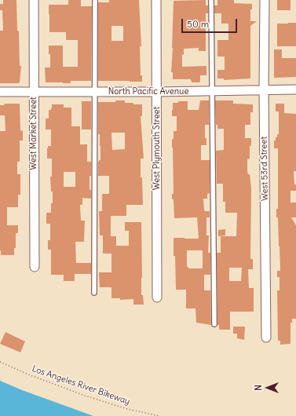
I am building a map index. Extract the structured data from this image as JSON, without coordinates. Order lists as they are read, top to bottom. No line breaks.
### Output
{"streets":{"street":["North Pacific Avenue","West Market Street","West Plymouth Street","West 53rd Street"],"path":["Los Angeles River Bikeway"]},"crossings":[["North Pacific Avenue","West Market Street"],["North Pacific Avenue","West Plymouth Street"],["North Pacific Avenue","West 53rd Street"]],"scale_bar":"50 m","north":"left"}
